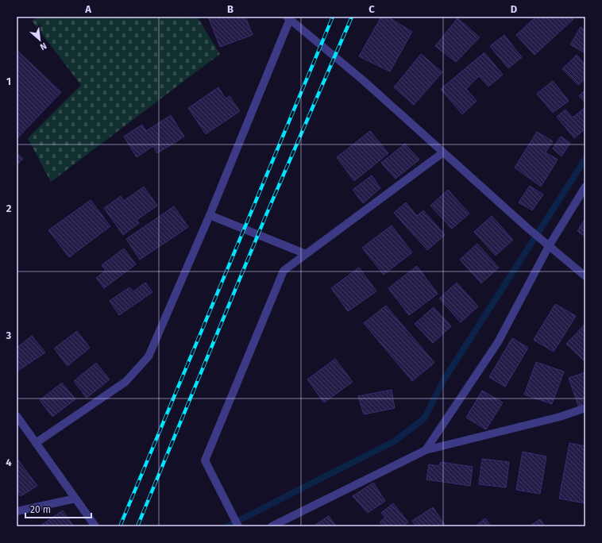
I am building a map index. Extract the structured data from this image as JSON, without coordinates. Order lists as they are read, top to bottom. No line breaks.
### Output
{"scale_bar":"20 m","north":"bottom right","grid":{"columns":["A","B","C","D"],"rows":["1","2","3","4"]}}
